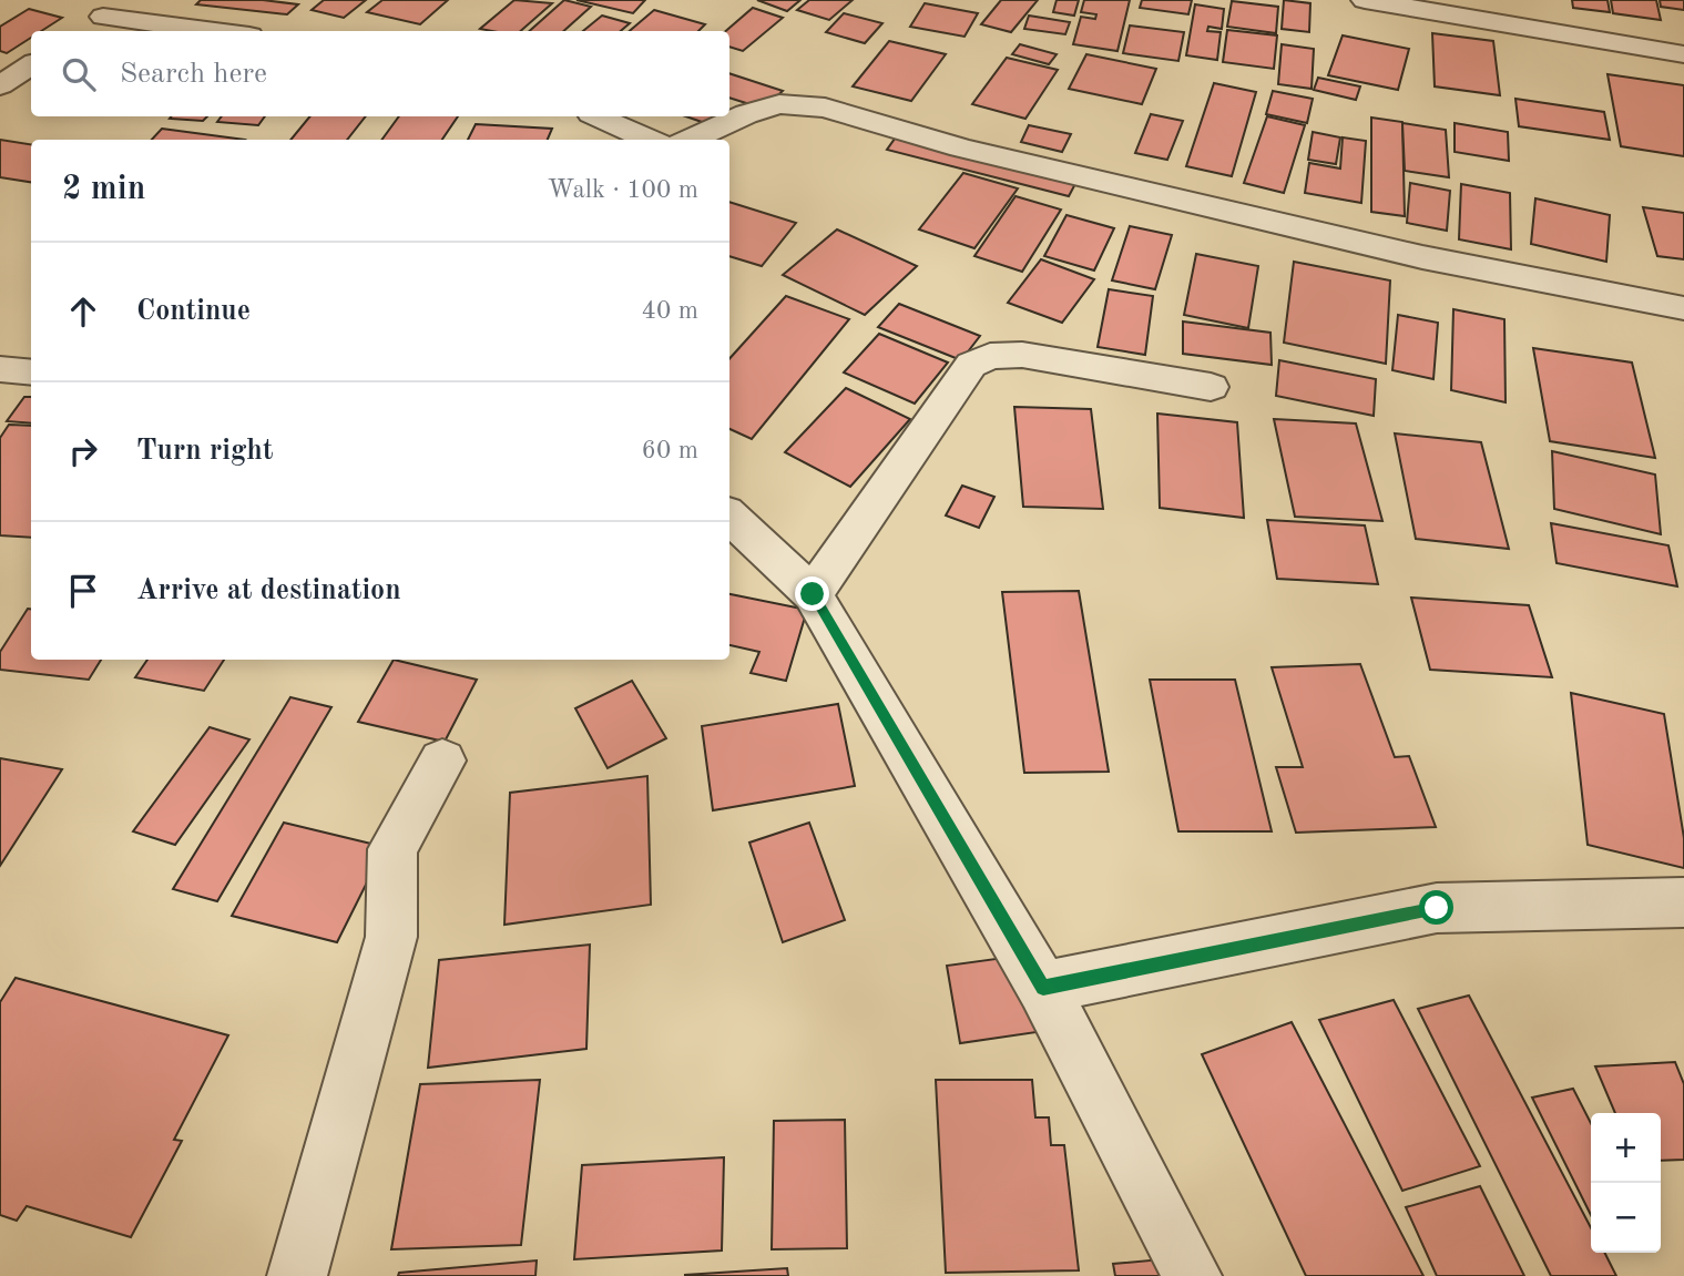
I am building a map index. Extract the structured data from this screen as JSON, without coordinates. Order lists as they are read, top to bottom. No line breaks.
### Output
{"page":{"search":"Search here","heading":["2 min","Walk · 100 m"],"list":[["Continue","40 m"],["Turn right","60 m"],"Arrive at destination"],"map_buttons":["+","−"]}}
